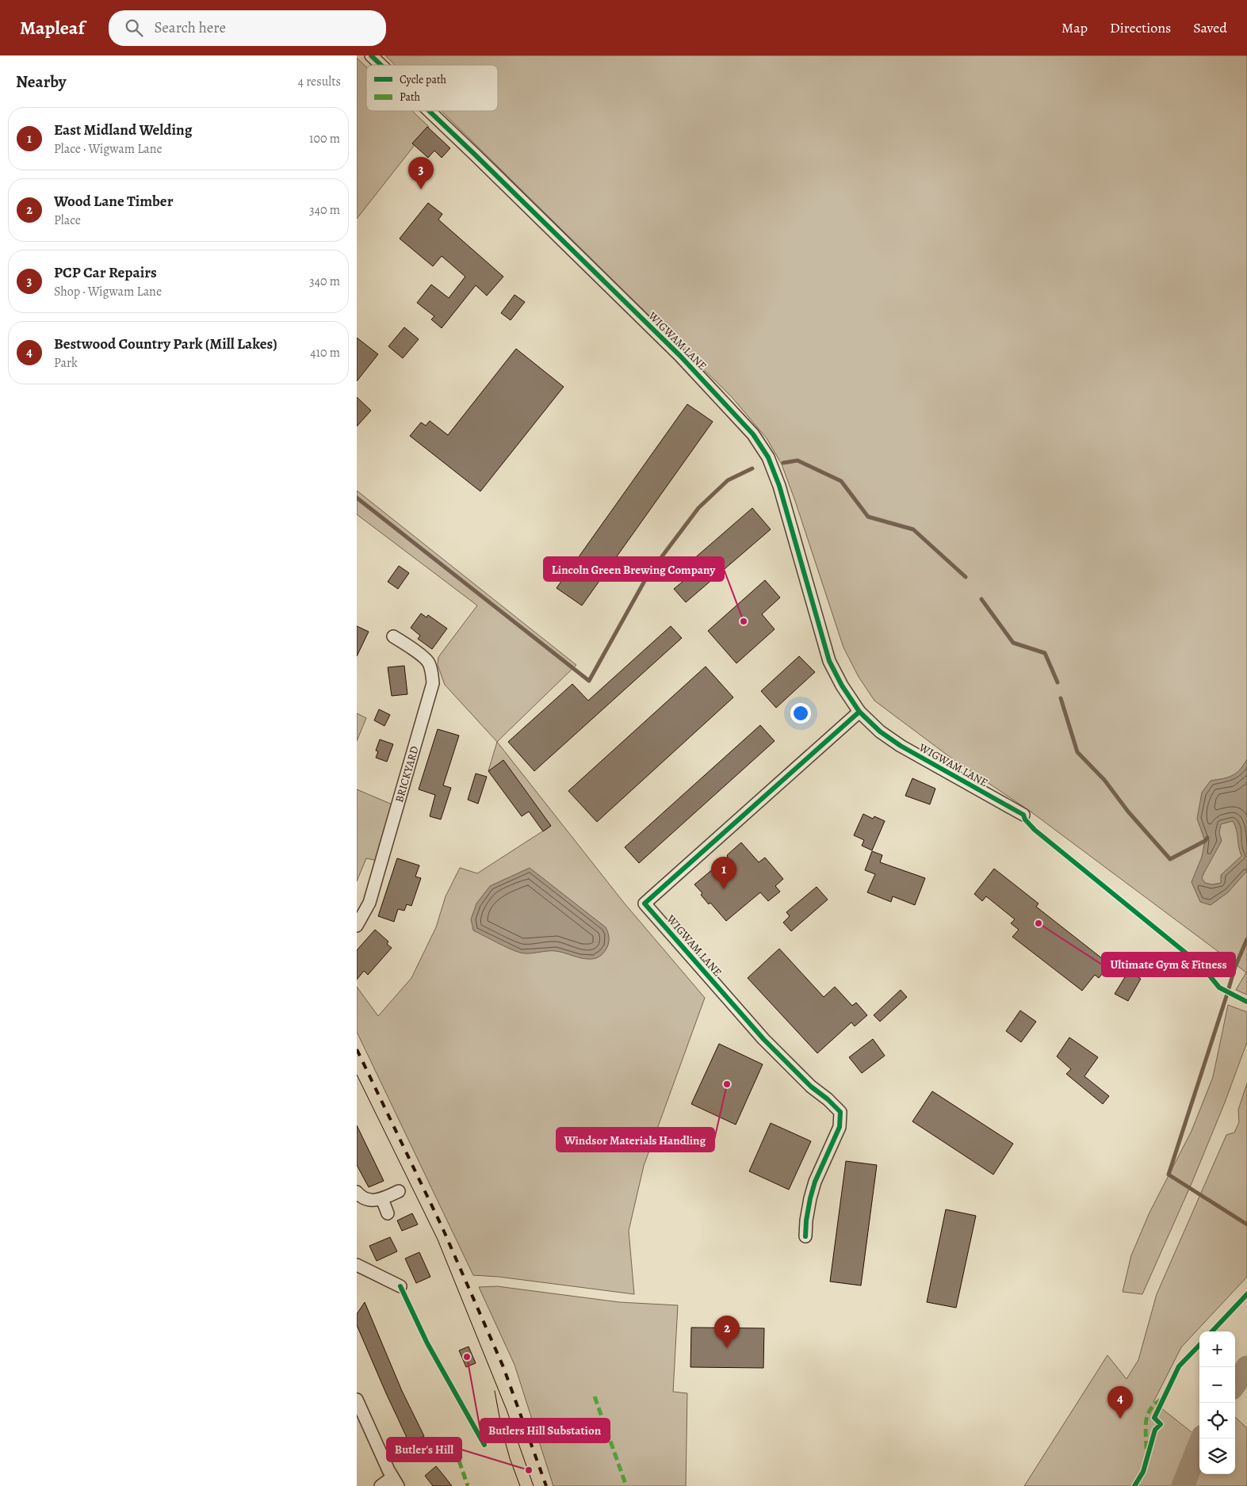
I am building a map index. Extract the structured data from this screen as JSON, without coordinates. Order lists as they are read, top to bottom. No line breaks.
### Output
{"streets":{"street":["WIGWAM LANE","BRICKYARD"]},"places":["Lincoln Green Brewing Company","Ultimate Gym & Fitness","Windsor Materials Handling","Butlers Hill Substation","Butler's Hill"],"legend":["Cycle path","Path"],"page":{"header":"Mapleaf","search":"Search here","nav":["Map","Directions","Saved"],"heading":["Nearby","4 results"],"list":[{"mark":"1","name":"East Midland Welding","note":"Place · Wigwam Lane","value":"100 m"},{"mark":"2","name":"Wood Lane Timber","note":"Place","value":"340 m"},{"mark":"3","name":"PCP Car Repairs","note":"Shop · Wigwam Lane","value":"340 m"},{"mark":"4","name":"Bestwood Country Park (Mill Lakes)","note":"Park","value":"410 m"}],"pins":["3","1","2","4"],"map_buttons":["+","−"]}}
